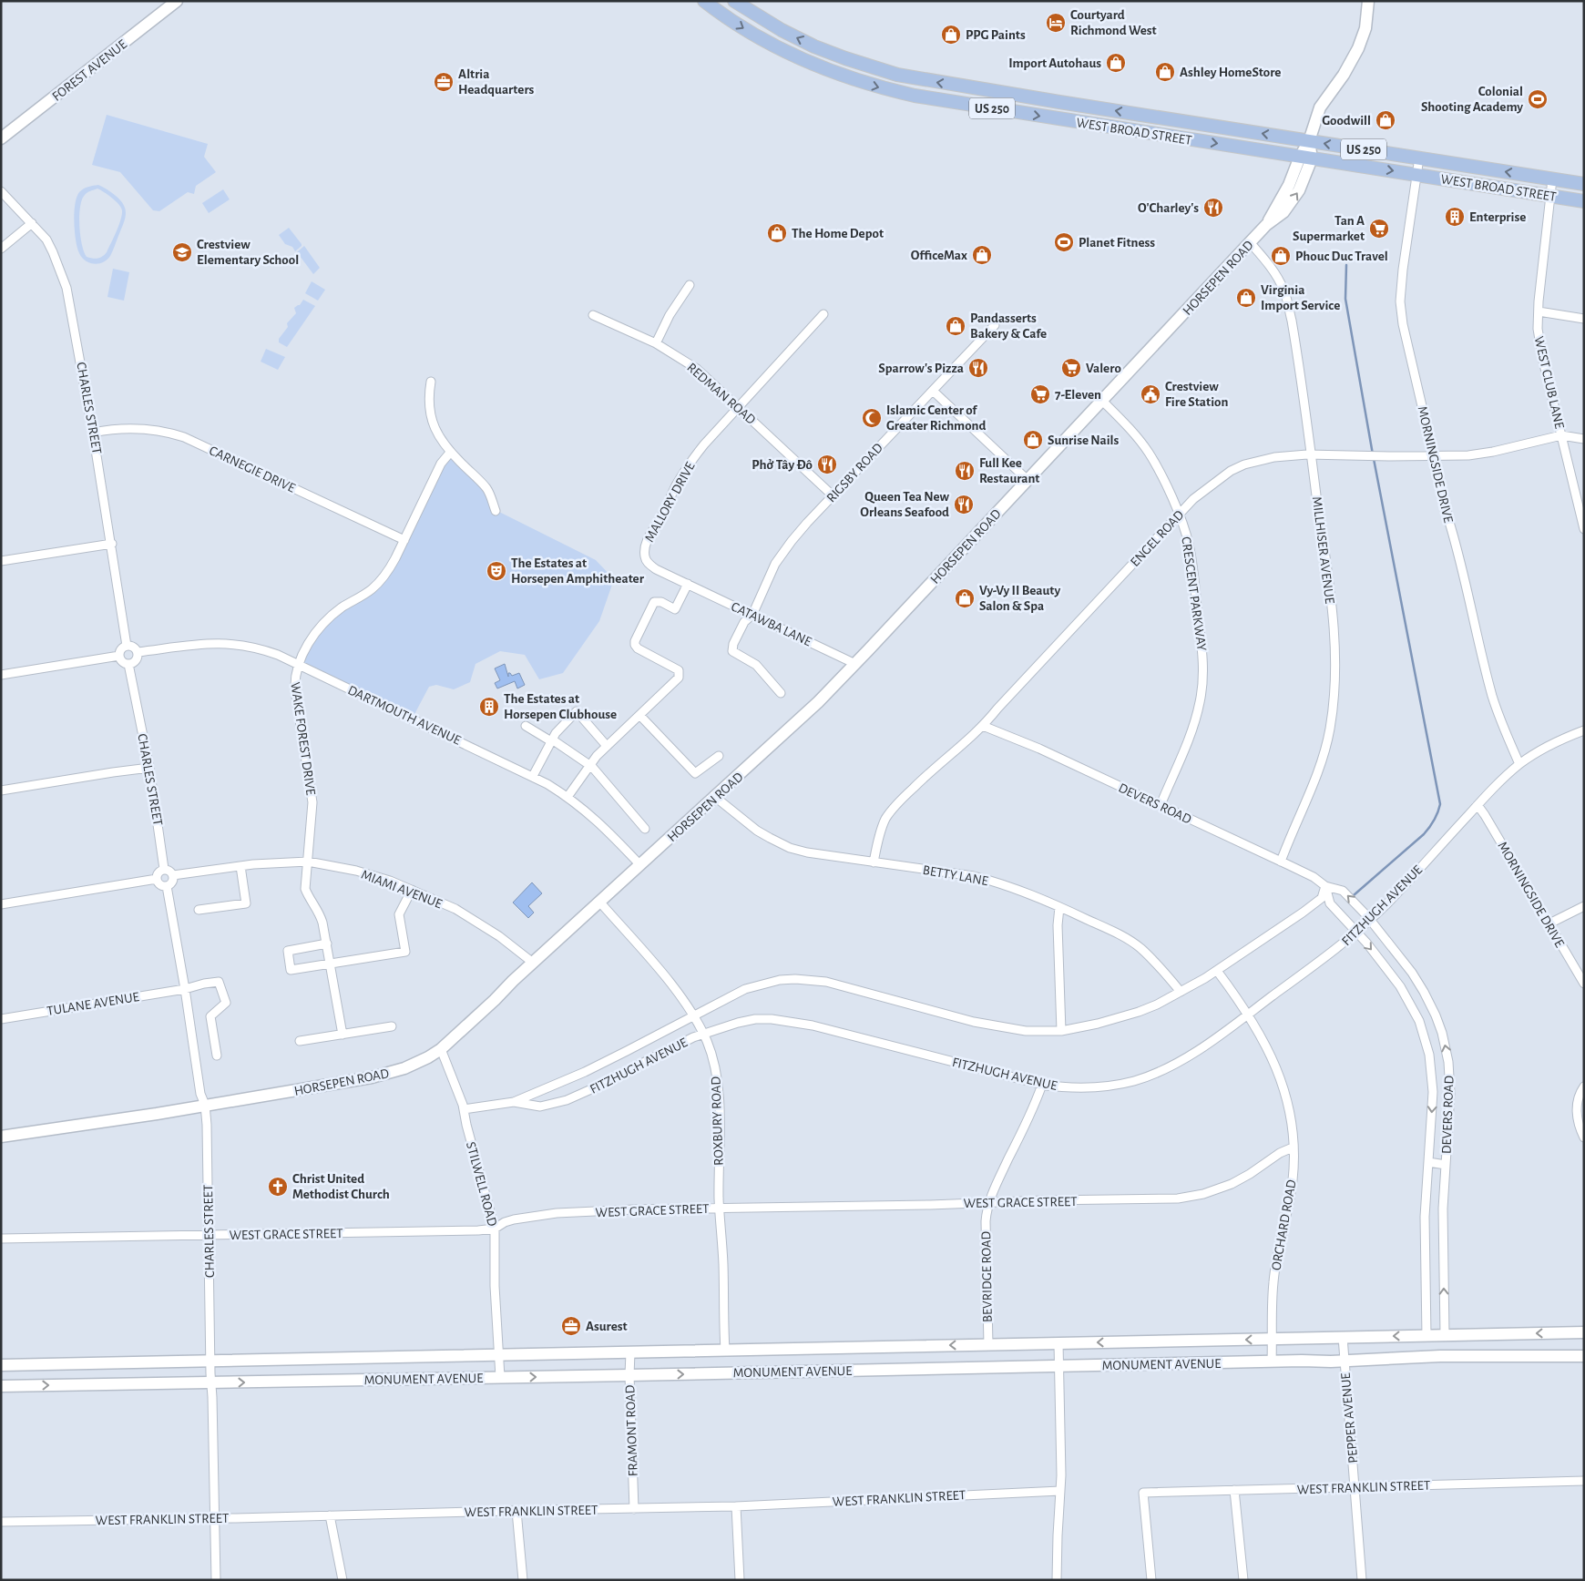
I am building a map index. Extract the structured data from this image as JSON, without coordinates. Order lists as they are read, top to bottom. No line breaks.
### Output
{"streets":{"main road":["US 250","WEST BROAD STREET"],"street":["FOREST AVENUE","HORSEPEN ROAD","WEST CLUB LANE","REDMAN ROAD","CHARLES STREET","MORNINGSIDE DRIVE","CARNEGIE DRIVE","RIGSBY ROAD","MALLORY DRIVE","ENGEL ROAD","MILLHISER AVENUE","CRESCENT PARKWAY","CATAWBA LANE","DARTMOUTH AVENUE","WAKE FOREST DRIVE","DEVERS ROAD","BETTY LANE","MIAMI AVENUE","FITZHUGH AVENUE","TULANE AVENUE","ROXBURY ROAD","STILWELL ROAD","WEST GRACE STREET","ORCHARD ROAD","BEVRIDGE ROAD","MONUMENT AVENUE","PEPPER AVENUE","FRAMONT ROAD","WEST FRANKLIN STREET"]},"crossings":[["WEST BROAD STREET","HORSEPEN ROAD"],["WEST BROAD STREET","WEST CLUB LANE"],["WEST BROAD STREET","MORNINGSIDE DRIVE"],["HORSEPEN ROAD","CHARLES STREET"],["HORSEPEN ROAD","MILLHISER AVENUE"],["HORSEPEN ROAD","CRESCENT PARKWAY"],["HORSEPEN ROAD","CATAWBA LANE"],["HORSEPEN ROAD","DARTMOUTH AVENUE"],["HORSEPEN ROAD","BETTY LANE"],["HORSEPEN ROAD","MIAMI AVENUE"],["HORSEPEN ROAD","ROXBURY ROAD"],["HORSEPEN ROAD","STILWELL ROAD"],["WEST CLUB LANE","ENGEL ROAD"],["REDMAN ROAD","RIGSBY ROAD"],["REDMAN ROAD","MALLORY DRIVE"],["CHARLES STREET","CARNEGIE DRIVE"],["CHARLES STREET","DARTMOUTH AVENUE"],["CHARLES STREET","MIAMI AVENUE"],["CHARLES STREET","TULANE AVENUE"],["CHARLES STREET","WEST GRACE STREET"],["CHARLES STREET","MONUMENT AVENUE"],["CHARLES STREET","WEST FRANKLIN STREET"],["MORNINGSIDE DRIVE","ENGEL ROAD"],["MORNINGSIDE DRIVE","FITZHUGH AVENUE"],["CARNEGIE DRIVE","WAKE FOREST DRIVE"],["RIGSBY ROAD","CATAWBA LANE"],["MALLORY DRIVE","CATAWBA LANE"],["ENGEL ROAD","MILLHISER AVENUE"],["ENGEL ROAD","CRESCENT PARKWAY"],["ENGEL ROAD","DEVERS ROAD"],["ENGEL ROAD","BETTY LANE"],["MILLHISER AVENUE","DEVERS ROAD"],["CRESCENT PARKWAY","DEVERS ROAD"],["DARTMOUTH AVENUE","WAKE FOREST DRIVE"],["WAKE FOREST DRIVE","MIAMI AVENUE"],["DEVERS ROAD","FITZHUGH AVENUE"],["DEVERS ROAD","MONUMENT AVENUE"],["BETTY LANE","FITZHUGH AVENUE"],["FITZHUGH AVENUE","ROXBURY ROAD"],["FITZHUGH AVENUE","STILWELL ROAD"],["FITZHUGH AVENUE","ORCHARD ROAD"],["FITZHUGH AVENUE","BEVRIDGE ROAD"],["ROXBURY ROAD","WEST GRACE STREET"],["ROXBURY ROAD","MONUMENT AVENUE"],["STILWELL ROAD","WEST GRACE STREET"],["STILWELL ROAD","MONUMENT AVENUE"],["WEST GRACE STREET","ORCHARD ROAD"],["WEST GRACE STREET","BEVRIDGE ROAD"],["ORCHARD ROAD","MONUMENT AVENUE"],["BEVRIDGE ROAD","MONUMENT AVENUE"],["MONUMENT AVENUE","PEPPER AVENUE"],["MONUMENT AVENUE","FRAMONT ROAD"],["PEPPER AVENUE","WEST FRANKLIN STREET"],["FRAMONT ROAD","WEST FRANKLIN STREET"]],"places":{"hotel":["Courtyard Richmond West"],"shop":["PPG Paints","Import Autohaus","Ashley HomeStore","Goodwill","The Home Depot","OfficeMax","Phouc Duc Travel","Virginia Import Service","Pandasserts Bakery & Cafe","Sunrise Nails","Vy-Vy II Beauty Salon & Spa"],"office":["Altria Headquarters","Asurest"],"sports":["Colonial Shooting Academy","Planet Fitness"],"restaurant":["O'Charley's","Sparrow's Pizza","Phở Tây Đô","Full Kee Restaurant","Queen Tea New Orleans Seafood"],"building":["Enterprise","The Estates at Horsepen Clubhouse"],"supermarket":["Tan A Supermarket","Valero","7-Eleven"],"school or university":["Crestview Elementary School"],"public building":["Crestview Fire Station"],"mosque":["Islamic Center of Greater Richmond"],"theatre":["The Estates at Horsepen Amphitheater"],"church":["Christ United Methodist Church"]}}
